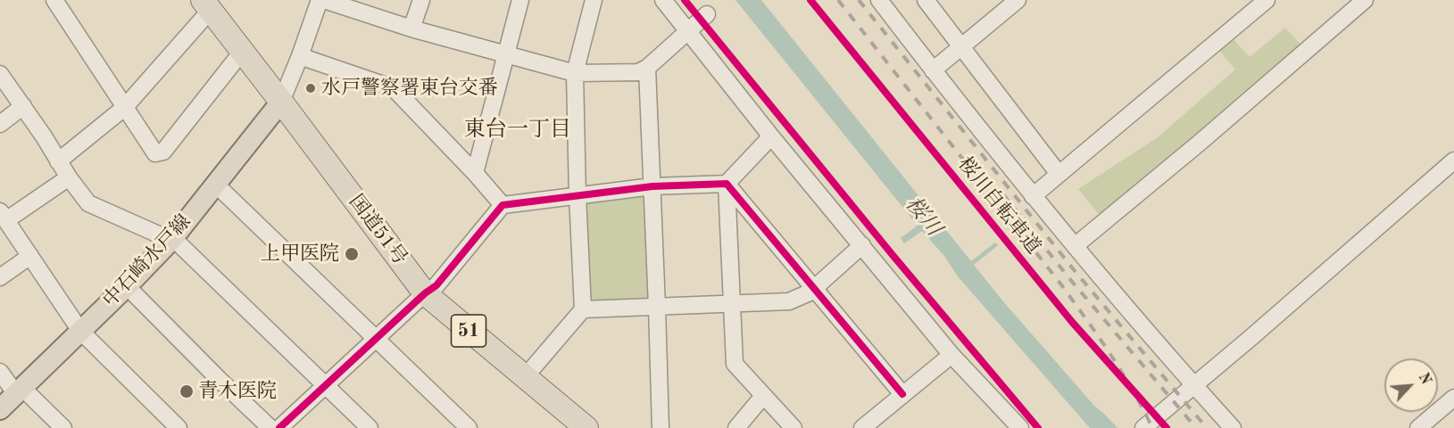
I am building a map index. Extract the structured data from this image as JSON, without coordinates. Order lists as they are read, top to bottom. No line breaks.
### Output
{"streets":{"highway":["国道51号","51"],"main road":["中石崎水戸線"],"cycle path":["桜川自転車道"]},"crossings":[["国道51号","中石崎水戸線"]],"districts":["東台一丁目"],"water":["桜川"],"places":["水戸警察署東台交番","上甲医院","青木医院"],"north":"top right"}
